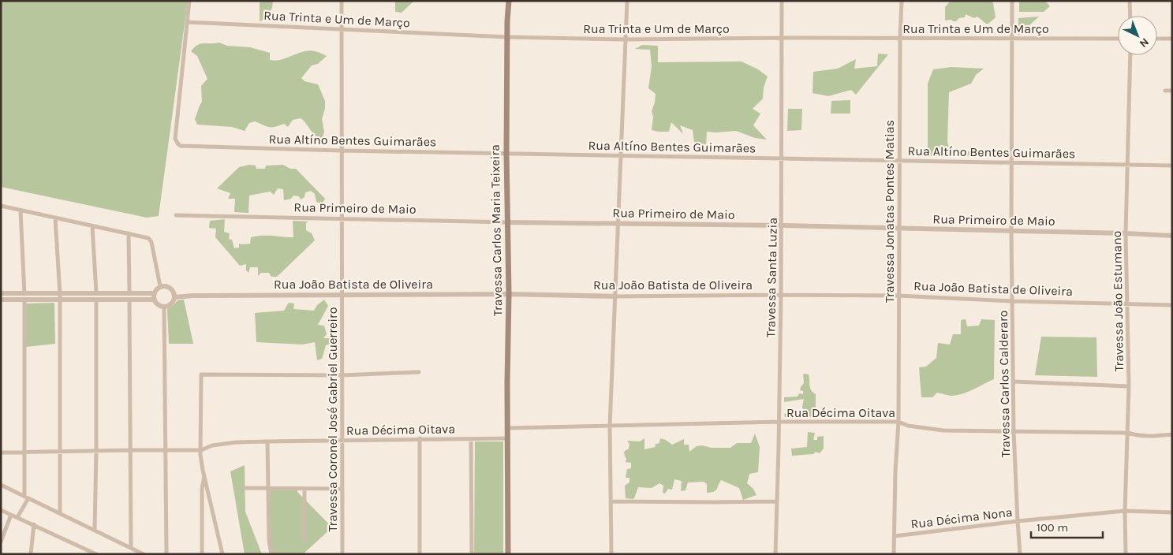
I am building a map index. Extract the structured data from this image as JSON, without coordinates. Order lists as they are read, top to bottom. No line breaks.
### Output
{"streets":{"main road":["Travessa Carlos Maria Teixeira"],"street":["Rua Trinta e Um de Março","Rua Altíno Bentes Guimarães","Rua Primeiro de Maio","Travessa Jonatas Pontes Matias","Travessa Santa Luzia","Rua João Batista de Oliveira","Travessa João Estumano","Travessa Carlos Calderaro","Rua Décima Oitava","Travessa Coronel José Gabriel Guerreiro","Rua Décima Nona"]},"crossings":[["Rua Trinta e Um de Março","Rua Altíno Bentes Guimarães"],["Rua Trinta e Um de Março","Travessa Jonatas Pontes Matias"],["Rua Trinta e Um de Março","Travessa Carlos Maria Teixeira"],["Rua Trinta e Um de Março","Travessa Santa Luzia"],["Rua Trinta e Um de Março","Travessa Carlos Calderaro"],["Rua Trinta e Um de Março","Travessa Coronel José Gabriel Guerreiro"],["Rua Altíno Bentes Guimarães","Travessa Jonatas Pontes Matias"],["Rua Altíno Bentes Guimarães","Travessa Carlos Maria Teixeira"],["Rua Altíno Bentes Guimarães","Travessa Santa Luzia"],["Rua Altíno Bentes Guimarães","Travessa João Estumano"],["Rua Altíno Bentes Guimarães","Travessa Carlos Calderaro"],["Rua Altíno Bentes Guimarães","Travessa Coronel José Gabriel Guerreiro"],["Rua Primeiro de Maio","Travessa Jonatas Pontes Matias"],["Rua Primeiro de Maio","Travessa Carlos Maria Teixeira"],["Rua Primeiro de Maio","Travessa Santa Luzia"],["Rua Primeiro de Maio","Travessa João Estumano"],["Rua Primeiro de Maio","Travessa Carlos Calderaro"],["Rua Primeiro de Maio","Travessa Coronel José Gabriel Guerreiro"],["Travessa Jonatas Pontes Matias","Rua João Batista de Oliveira"],["Travessa Jonatas Pontes Matias","Rua Décima Oitava"],["Travessa Carlos Maria Teixeira","Rua João Batista de Oliveira"],["Travessa Carlos Maria Teixeira","Rua Décima Oitava"],["Travessa Santa Luzia","Rua João Batista de Oliveira"],["Travessa Santa Luzia","Rua Décima Oitava"],["Rua João Batista de Oliveira","Travessa João Estumano"],["Rua João Batista de Oliveira","Travessa Carlos Calderaro"],["Rua João Batista de Oliveira","Travessa Coronel José Gabriel Guerreiro"],["Travessa João Estumano","Rua Décima Oitava"],["Travessa João Estumano","Rua Décima Nona"],["Travessa Carlos Calderaro","Rua Décima Oitava"],["Travessa Carlos Calderaro","Rua Décima Nona"],["Rua Décima Oitava","Travessa Coronel José Gabriel Guerreiro"]],"scale_bar":"100 m","north":"bottom right"}
